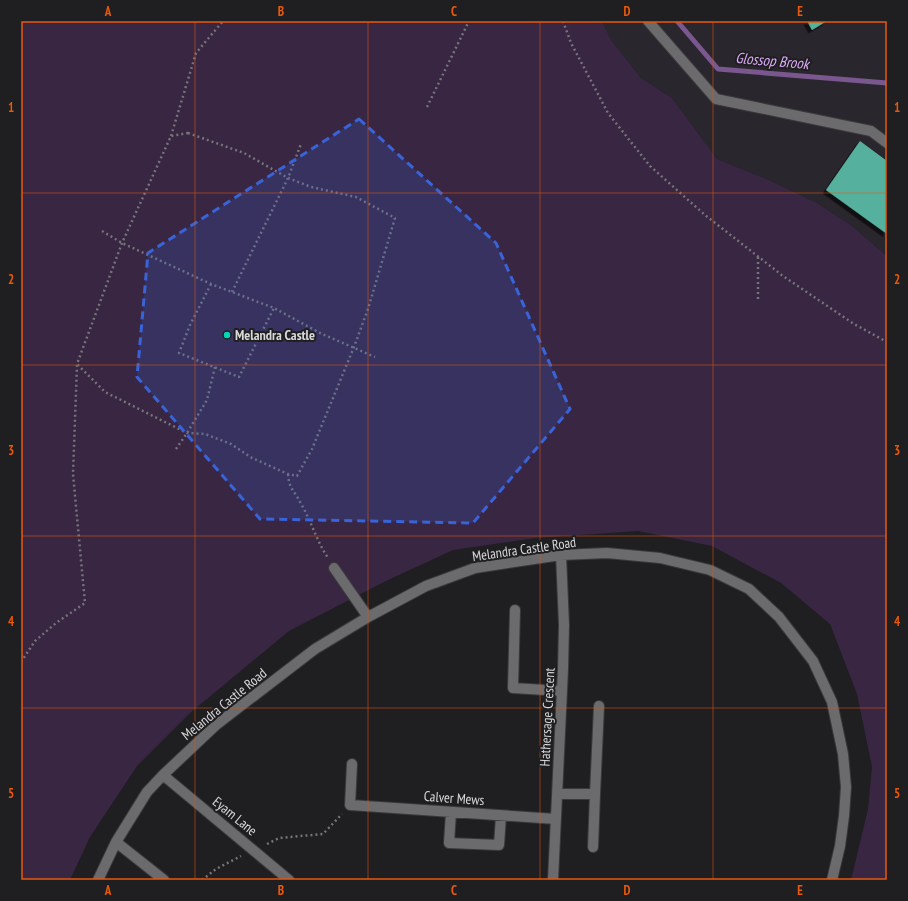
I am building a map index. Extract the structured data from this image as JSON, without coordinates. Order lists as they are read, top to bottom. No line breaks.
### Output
{"streets":{"street":["Melandra Castle Road","Hathersage Crescent","Calver Mews","Eyam Lane"]},"crossings":[["Melandra Castle Road","Hathersage Crescent"],["Melandra Castle Road","Eyam Lane"],["Hathersage Crescent","Calver Mews"]],"water":["Glossop Brook"],"places":["Melandra Castle"],"grid":{"columns":["A","B","C","D","E"],"rows":["1","2","3","4","5"]}}
